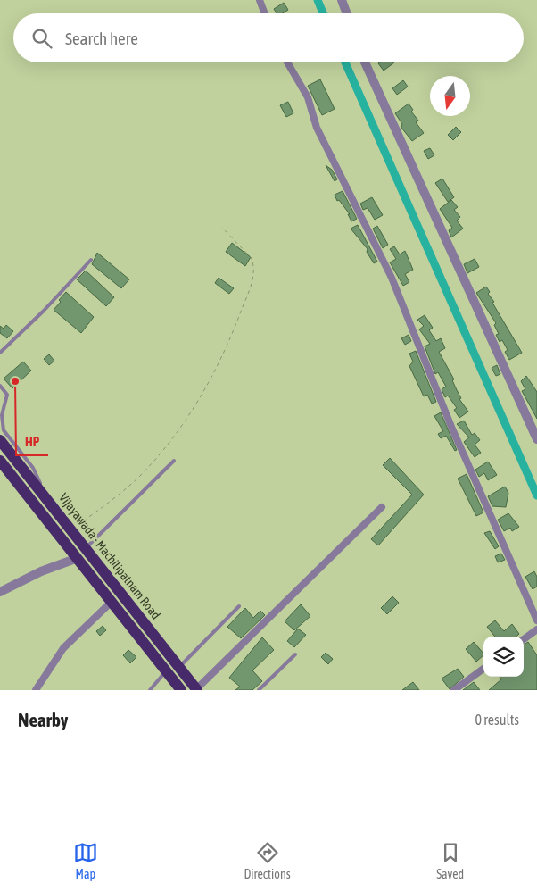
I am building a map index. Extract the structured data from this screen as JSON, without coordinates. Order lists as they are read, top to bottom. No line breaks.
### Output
{"streets":{"highway":["Vijayawada - Machilipatnam Road"]},"places":["HP"],"north":"bottom","page":{"search":"Search here","heading":["Nearby","0 results"],"nav":["Map","Directions","Saved"]}}
